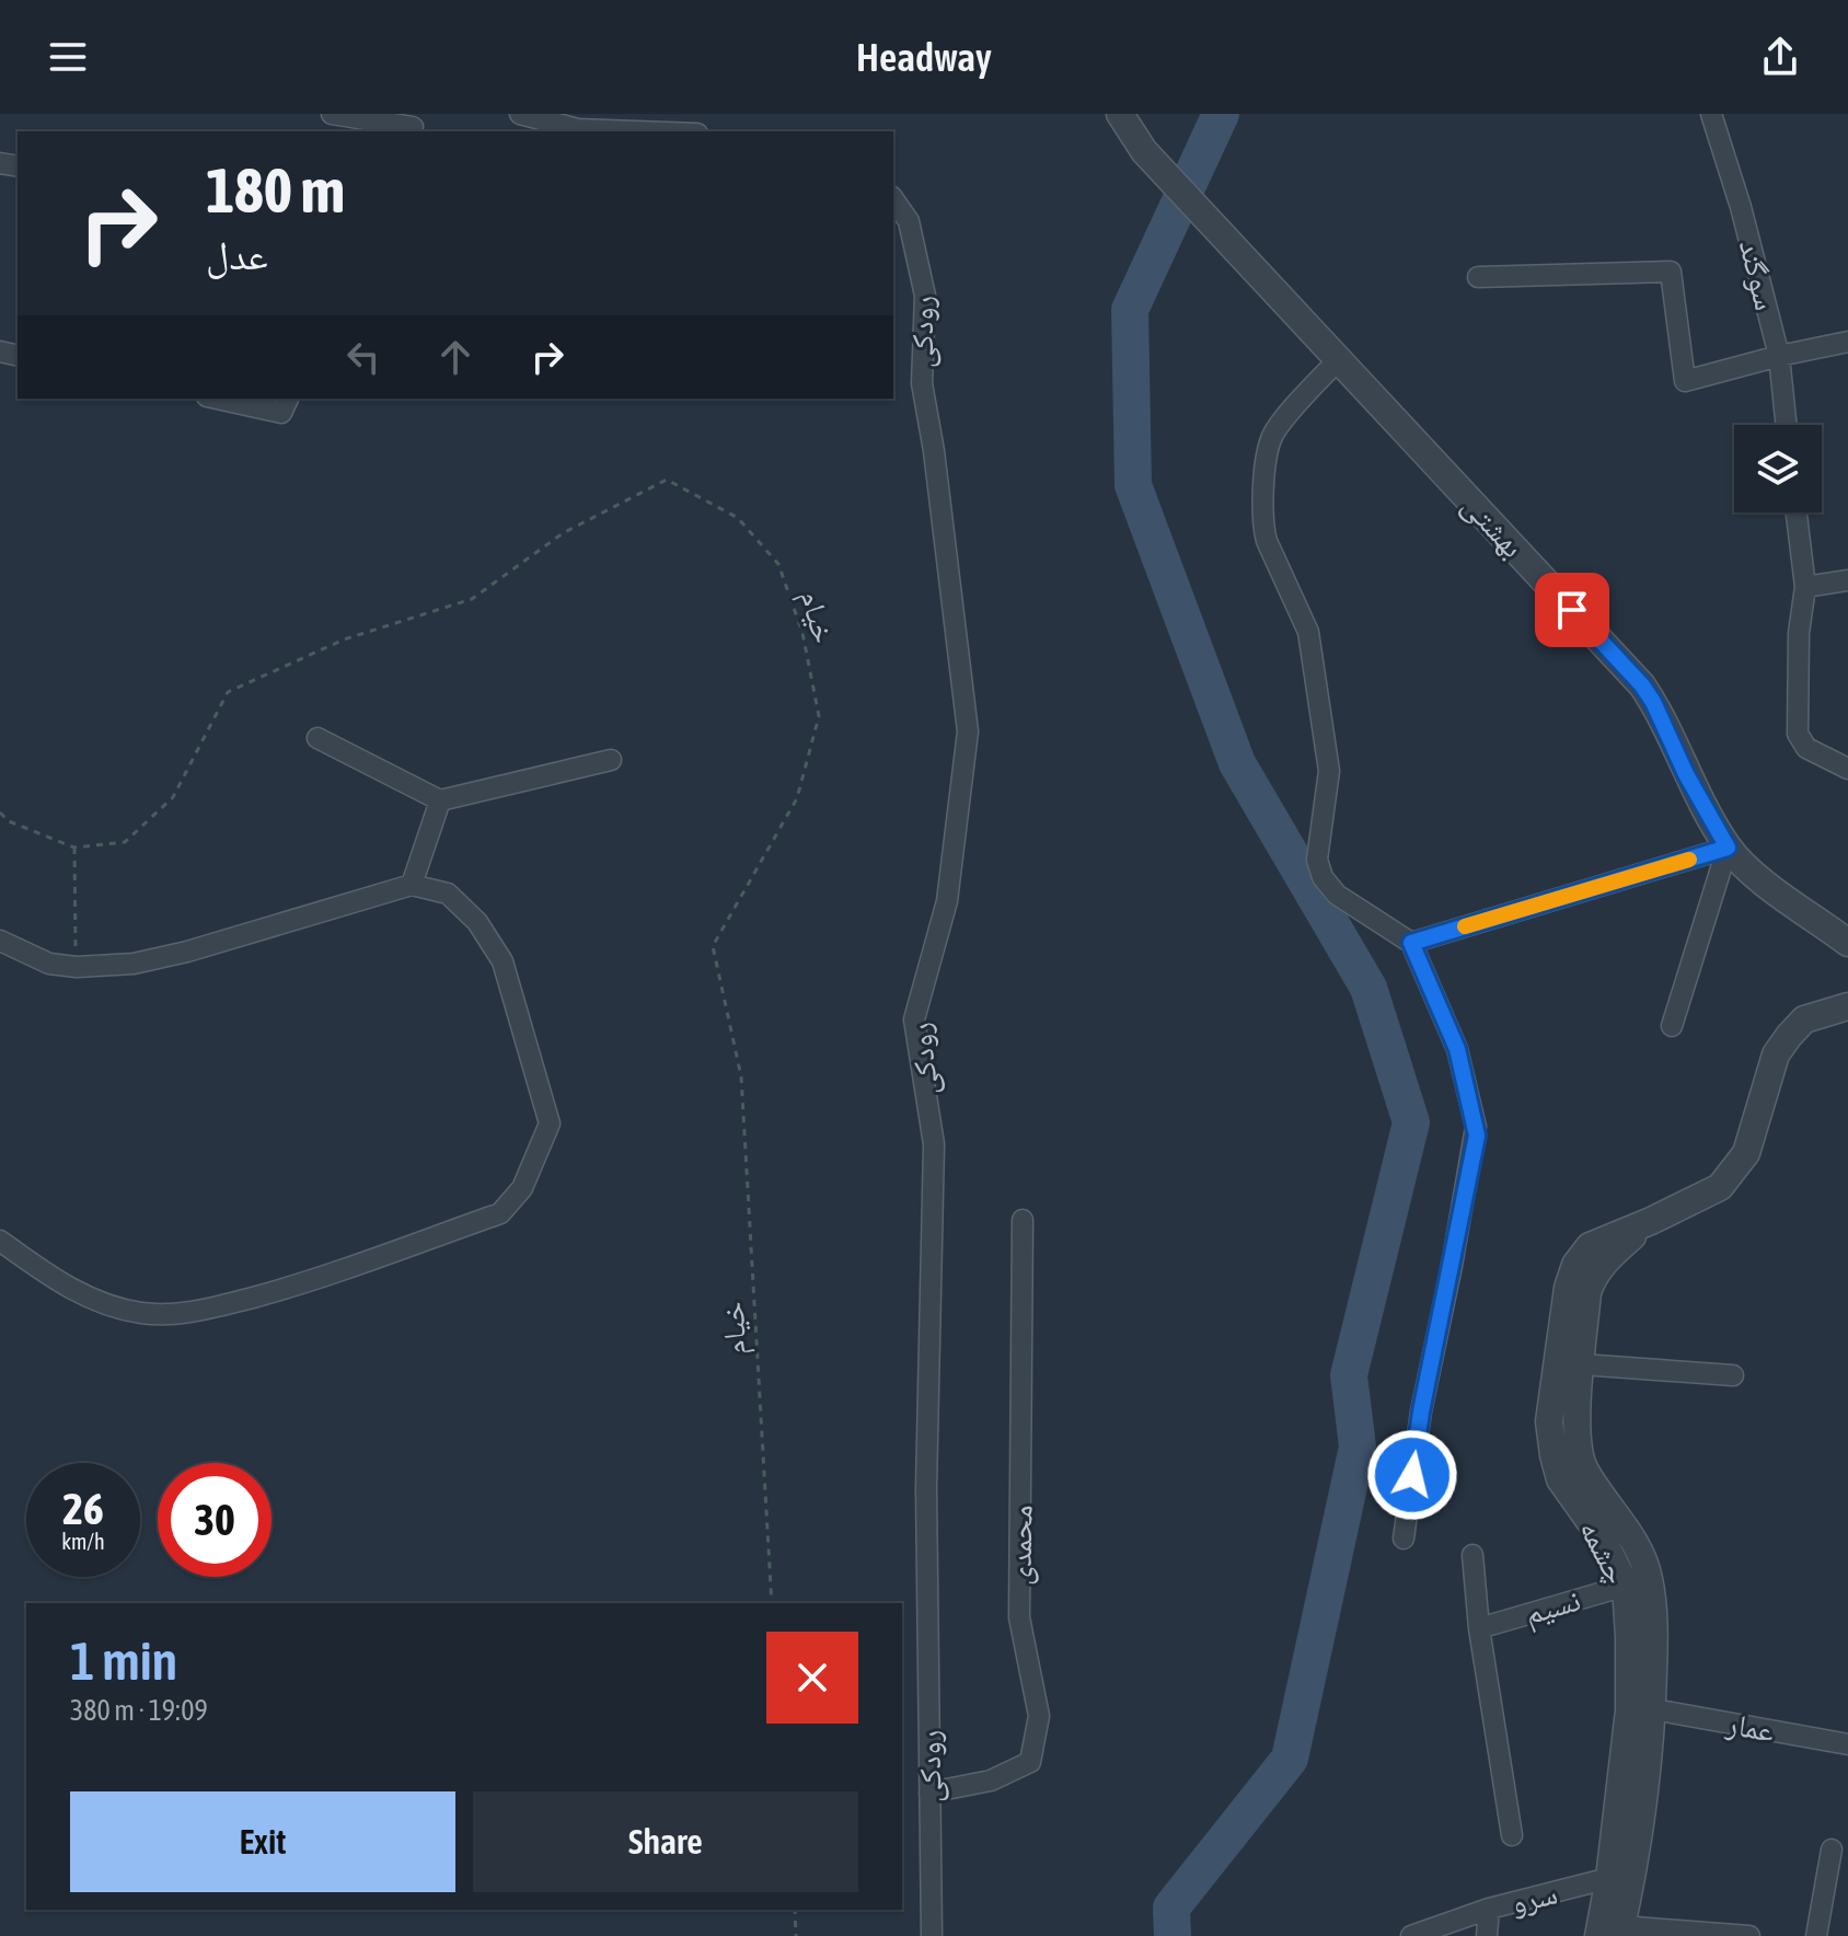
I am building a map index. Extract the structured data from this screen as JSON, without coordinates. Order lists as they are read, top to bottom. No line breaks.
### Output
{"streets":{"street":["سوگند","رودکی","بهشتی","محمدی","چشمه","نسیم","عمار","سرو"],"path":["خیام"]},"crossings":[["رودکی","محمدی"],["چشمه","نسیم"],["چشمه","عمار"],["چشمه","سرو"]],"page":{"header":"Headway","turn":["180 m","عدل"],"speed":"26 km/h","limit":"30","heading":["1 min","380 m · 19:09"],"buttons":["Exit","Share"]}}
